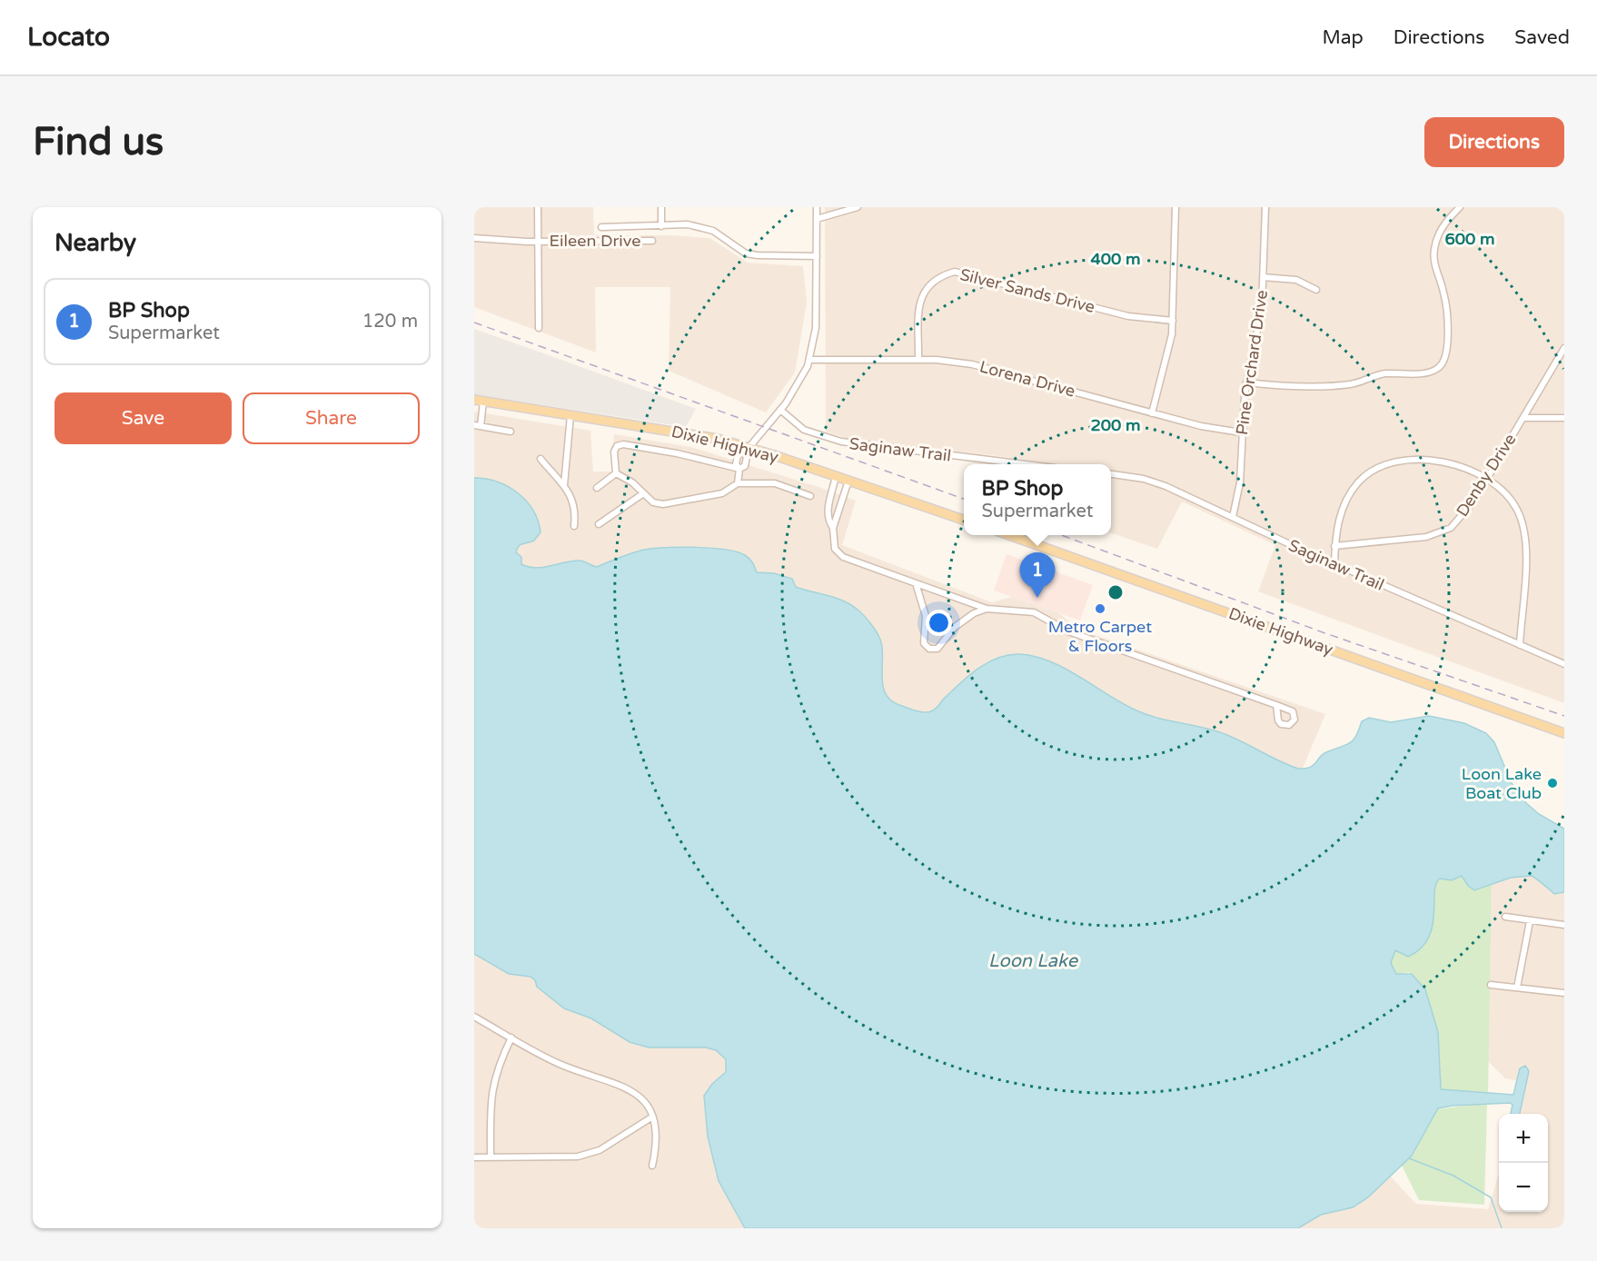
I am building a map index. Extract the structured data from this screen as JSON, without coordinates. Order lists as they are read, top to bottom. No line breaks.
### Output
{"streets":{"main road":["Dixie Highway"],"street":["Eileen Drive","Silver Sands Drive","Pine Orchard Drive","Lorena Drive","Saginaw Trail","Denby Drive"]},"crossings":[["Silver Sands Drive","Lorena Drive"],["Pine Orchard Drive","Lorena Drive"],["Pine Orchard Drive","Saginaw Trail"]],"water":["Loon Lake"],"places":["Metro Carpet & Floors","Loon Lake Boat Club"],"page":{"header":"Locato","nav":["Map","Directions","Saved"],"buttons":["Directions",["Save","Share"]],"title":"Find us","heading":"Nearby","list":[{"mark":"1","name":"BP Shop","note":"Supermarket","value":"120 m"}],"popup":["BP Shop","Supermarket"],"pins":"1","map_buttons":["+","−"]},"rings":["600 m","400 m","200 m"]}
